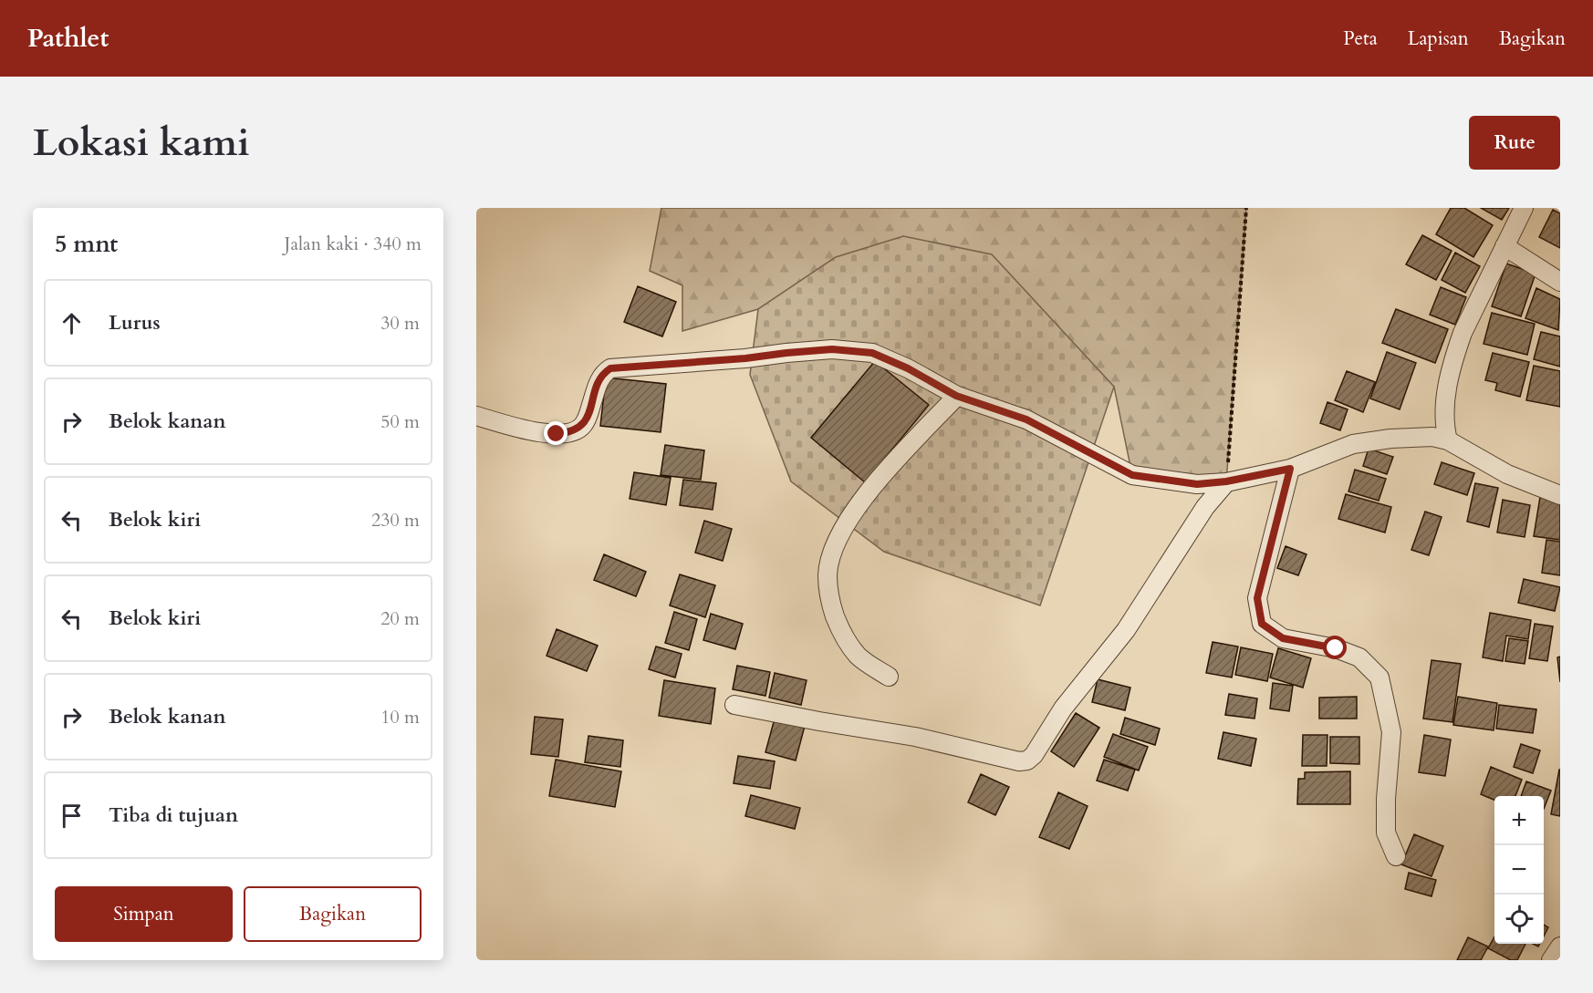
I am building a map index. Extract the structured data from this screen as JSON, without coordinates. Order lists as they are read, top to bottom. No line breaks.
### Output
{"page":{"header":"Pathlet","nav":["Peta","Lapisan","Bagikan"],"buttons":["Rute",["Simpan","Bagikan"]],"title":"Lokasi kami","heading":["5 mnt","Jalan kaki · 340 m"],"list":[["Lurus","30 m"],["Belok kanan","50 m"],["Belok kiri","230 m"],["Belok kiri","20 m"],["Belok kanan","10 m"],"Tiba di tujuan"],"map_buttons":["+","−"]}}
